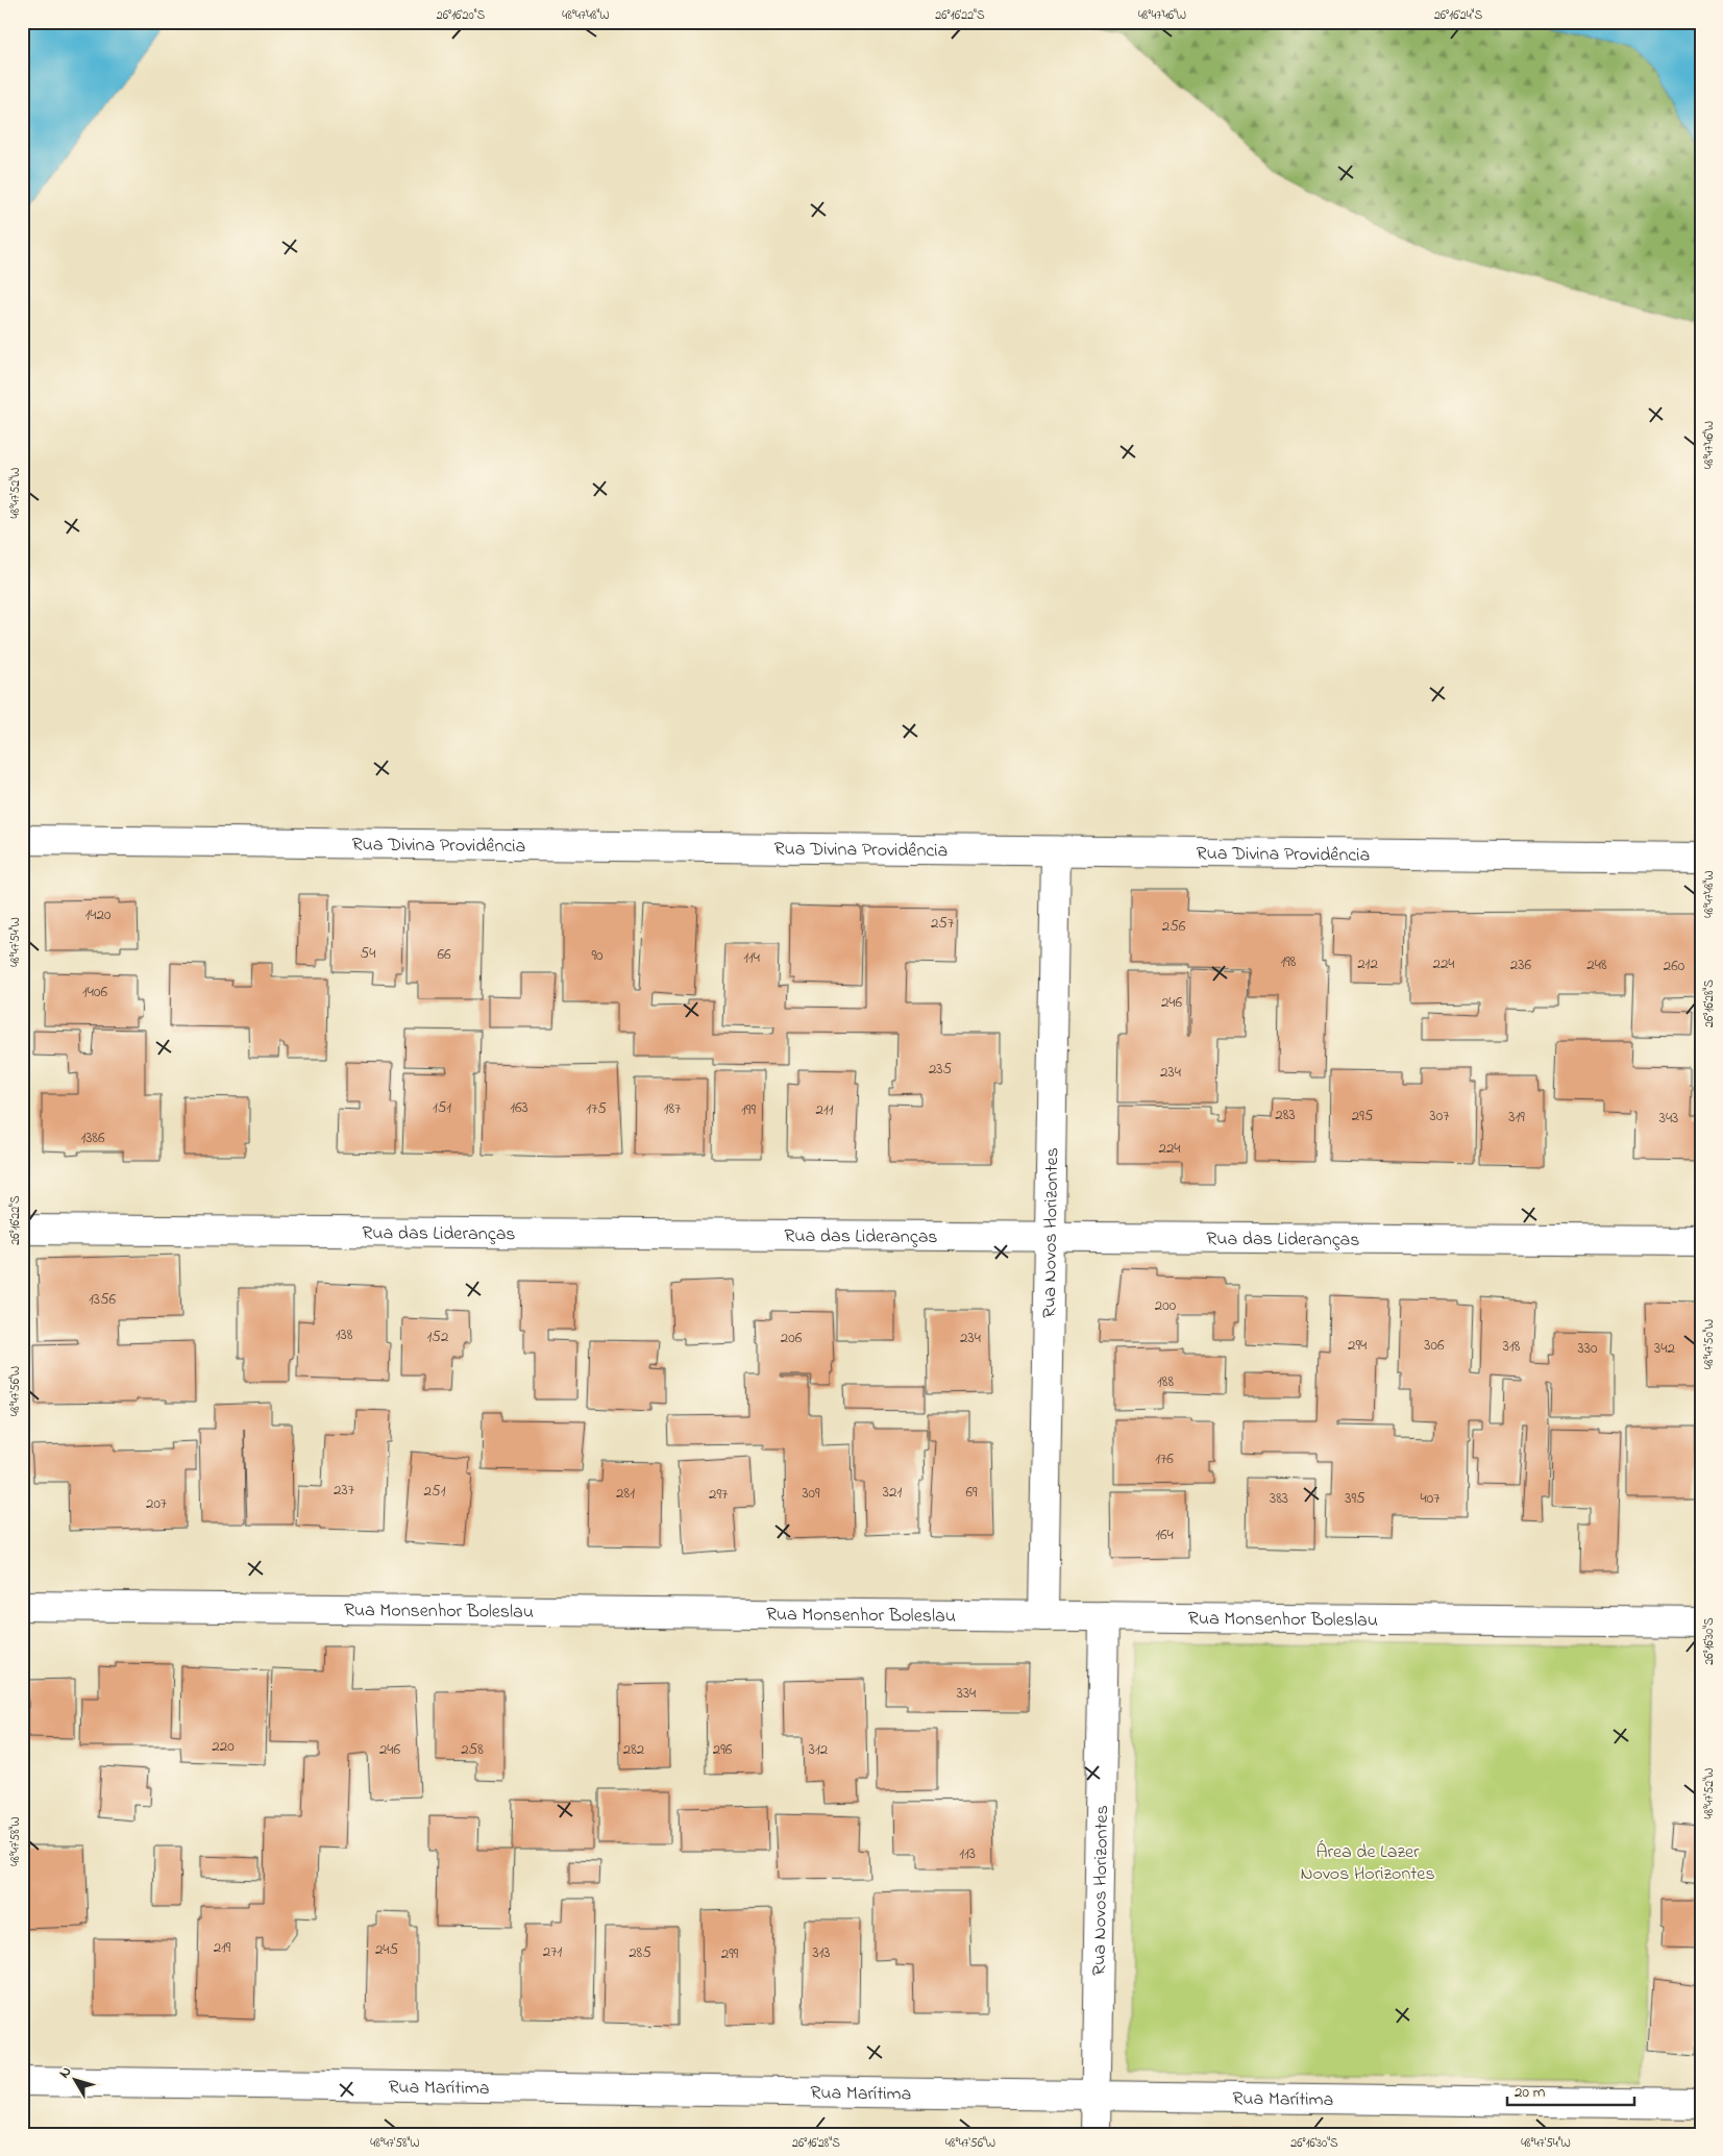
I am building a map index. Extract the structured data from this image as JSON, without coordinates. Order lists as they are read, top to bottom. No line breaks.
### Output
{"streets":{"street":["Rua Divina Providência","Rua das Lideranças","Rua Novos Horizontes","Rua Monsenhor Boleslau","Rua Marítima"]},"crossings":[["Rua Divina Providência","Rua Novos Horizontes"],["Rua das Lideranças","Rua Novos Horizontes"],["Rua Novos Horizontes","Rua Monsenhor Boleslau"],["Rua Novos Horizontes","Rua Marítima"]],"parks":["Área de Lazer Novos Horizontes"],"house_numbers":["1420","257","256","54","66","90","114","198","212","224","236","248","260","1406","246","235","234","151","163","175","187","199","211","283","295","307","319","343","1386","224","1356","200","138","152","206","234","294","306","318","330","342","188","176","237","251","321","69","281","309","297","383","395","407","207","164","334","220","246","258","282","296","312","113","219","245","271","285","313","299"],"scale_bar":"20 m","north":"top left","coordinates":["26°16'20\"S","48°47'48\"W","26°16'22\"S","48°47'46\"W","26°16'24\"S","48°47'52\"W","48°47'54\"W","26°16'28\"S","48°47'50\"W","48°47'56\"W","26°16'30\"S","48°47'58\"W"]}
